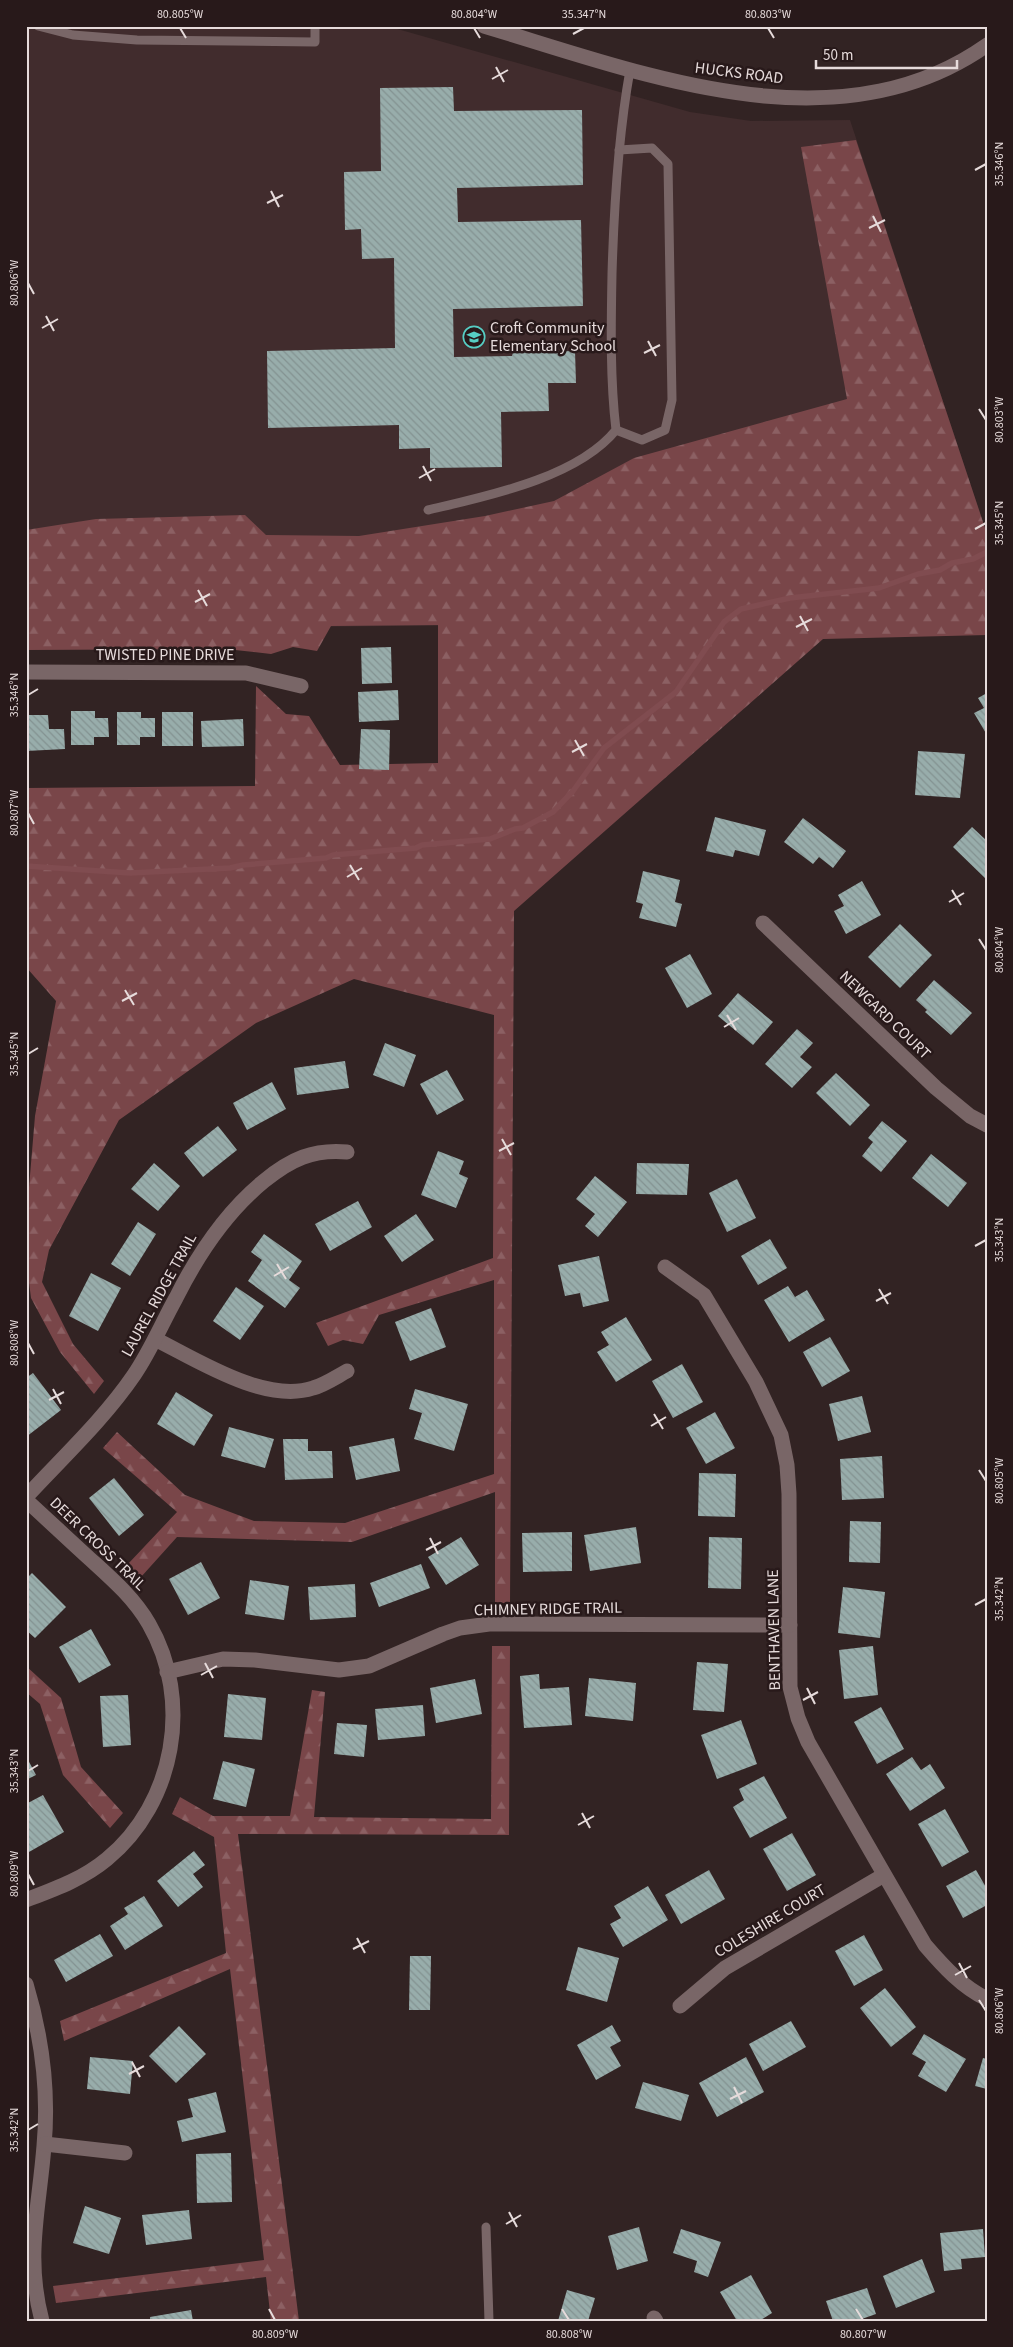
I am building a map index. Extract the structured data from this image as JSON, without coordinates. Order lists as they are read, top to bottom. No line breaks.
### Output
{"streets":{"street":["HUCKS ROAD","TWISTED PINE DRIVE","NEWGARD COURT","LAUREL RIDGE TRAIL","DEER CROSS TRAIL","CHIMNEY RIDGE TRAIL","BENTHAVEN LANE","COLESHIRE COURT"]},"crossings":[["LAUREL RIDGE TRAIL","DEER CROSS TRAIL"],["DEER CROSS TRAIL","CHIMNEY RIDGE TRAIL"],["CHIMNEY RIDGE TRAIL","BENTHAVEN LANE"],["BENTHAVEN LANE","COLESHIRE COURT"]],"places":{"school or university":["Croft Community Elementary School"]},"scale_bar":"50 m","coordinates":["80.805°W","80.804°W","35.347°N","80.803°W","35.346°N","80.806°W","35.345°N","80.807°W","35.343°N","80.808°W","35.342°N","80.809°W"]}
